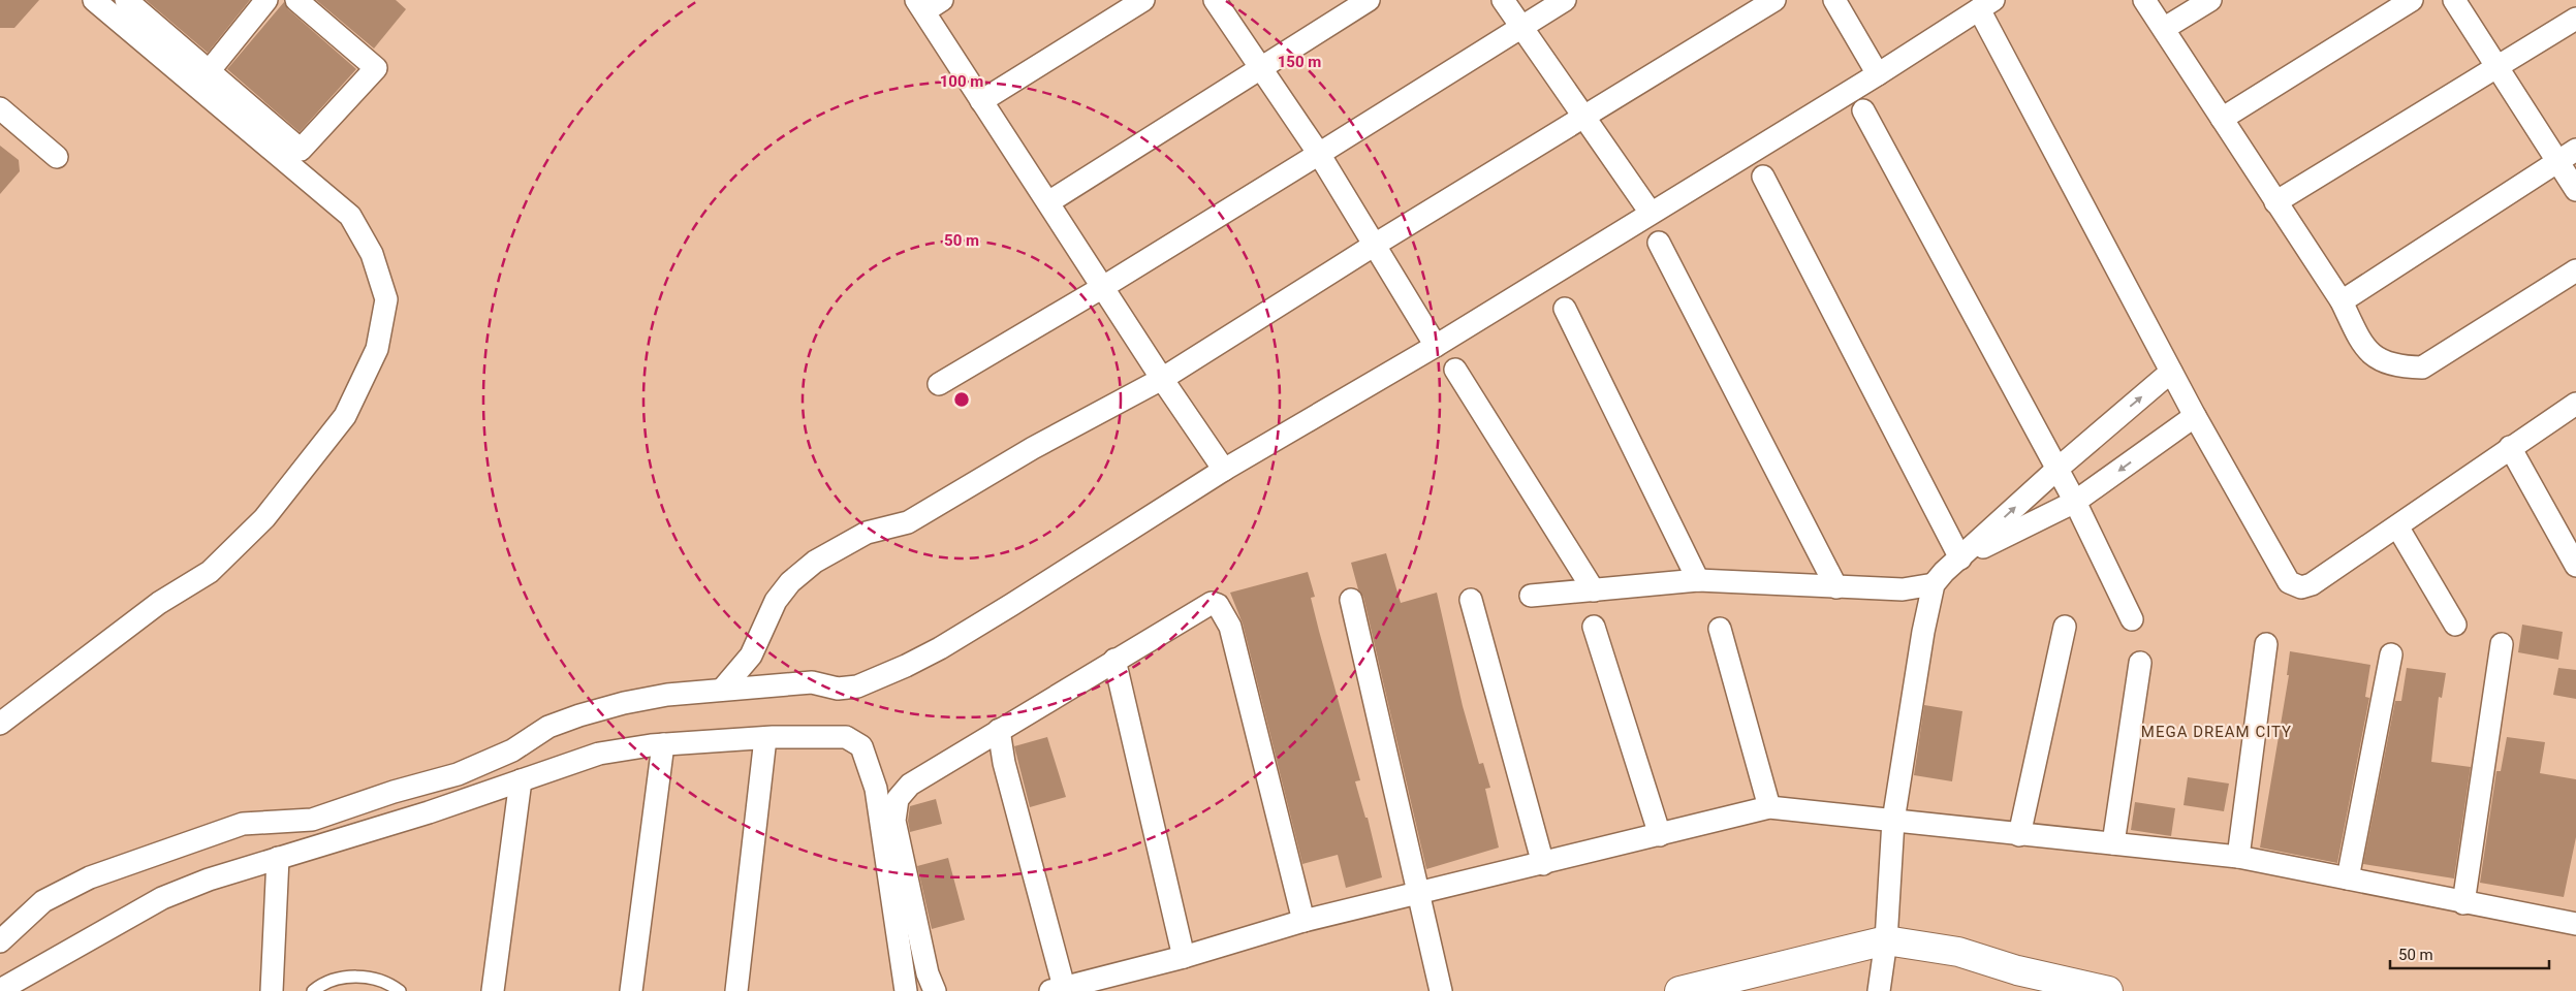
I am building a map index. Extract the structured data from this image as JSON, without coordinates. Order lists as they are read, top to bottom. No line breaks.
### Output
{"districts":["MEGA DREAM CITY"],"scale_bar":"50 m","rings":["150 m","100 m","50 m"]}
